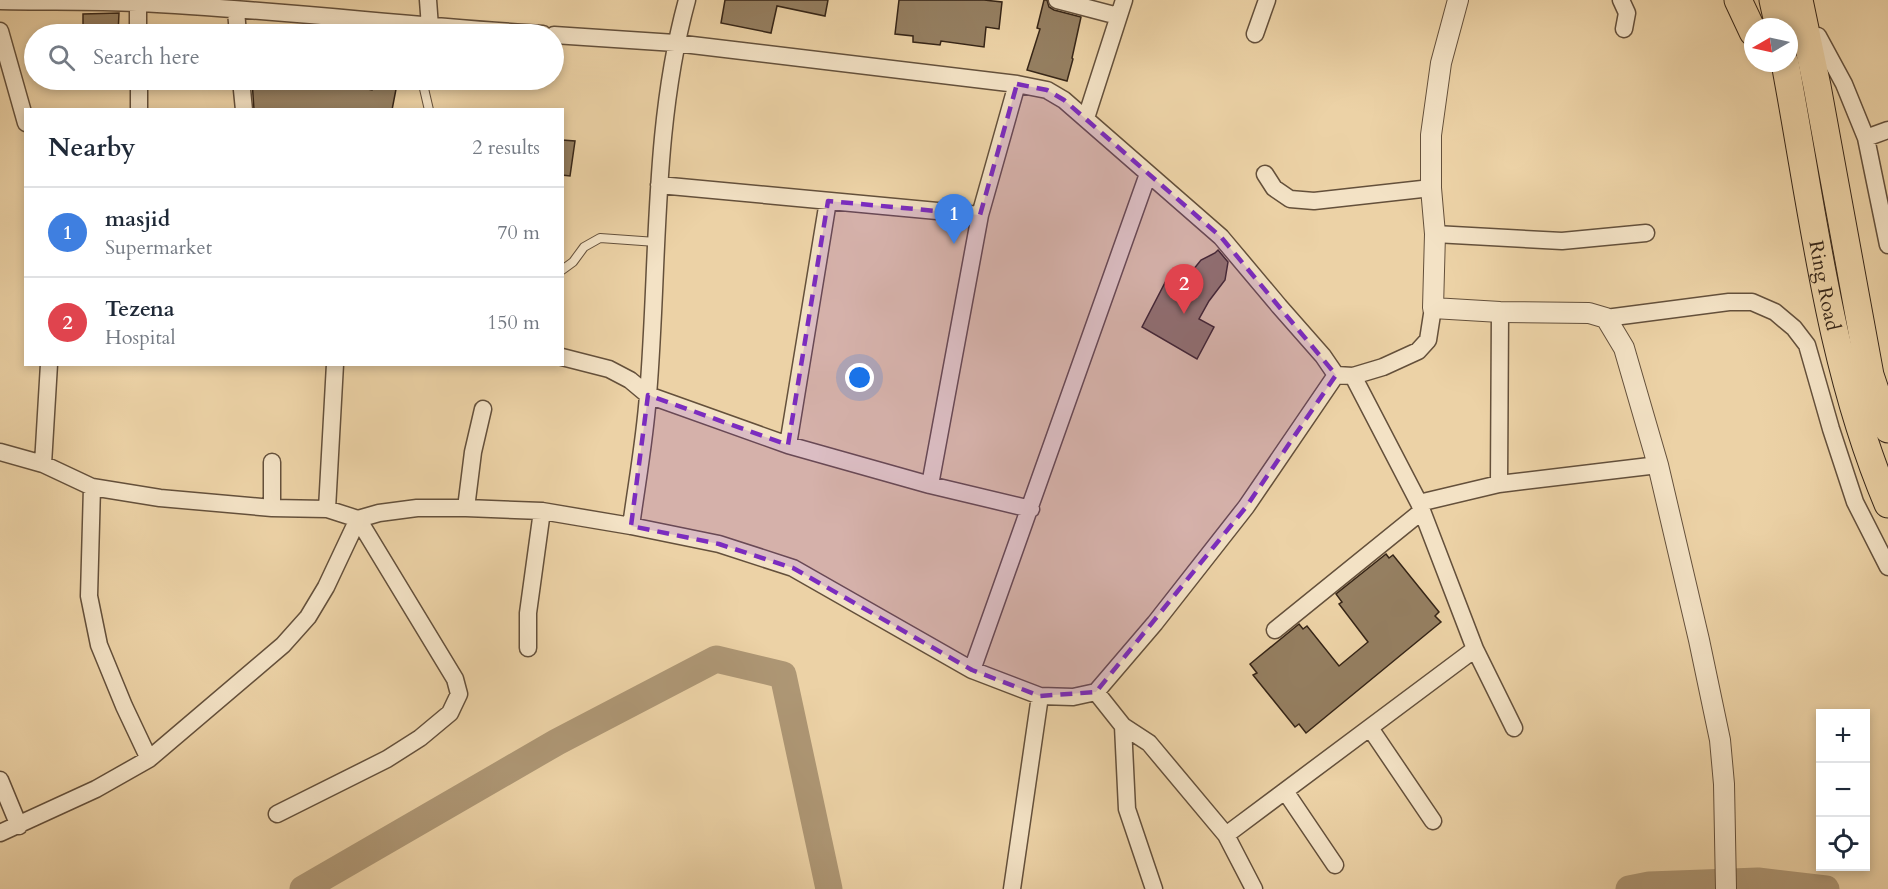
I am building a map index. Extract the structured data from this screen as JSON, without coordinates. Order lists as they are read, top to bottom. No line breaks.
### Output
{"streets":{"highway":["Ring Road"]},"north":"left","page":{"search":"Search here","heading":["Nearby","2 results"],"list":[{"mark":"1","name":"masjid","note":"Supermarket","value":"70 m"},{"mark":"2","name":"Tezena","note":"Hospital","value":"150 m"}],"pins":["1","2"],"map_buttons":["+","−"]}}
